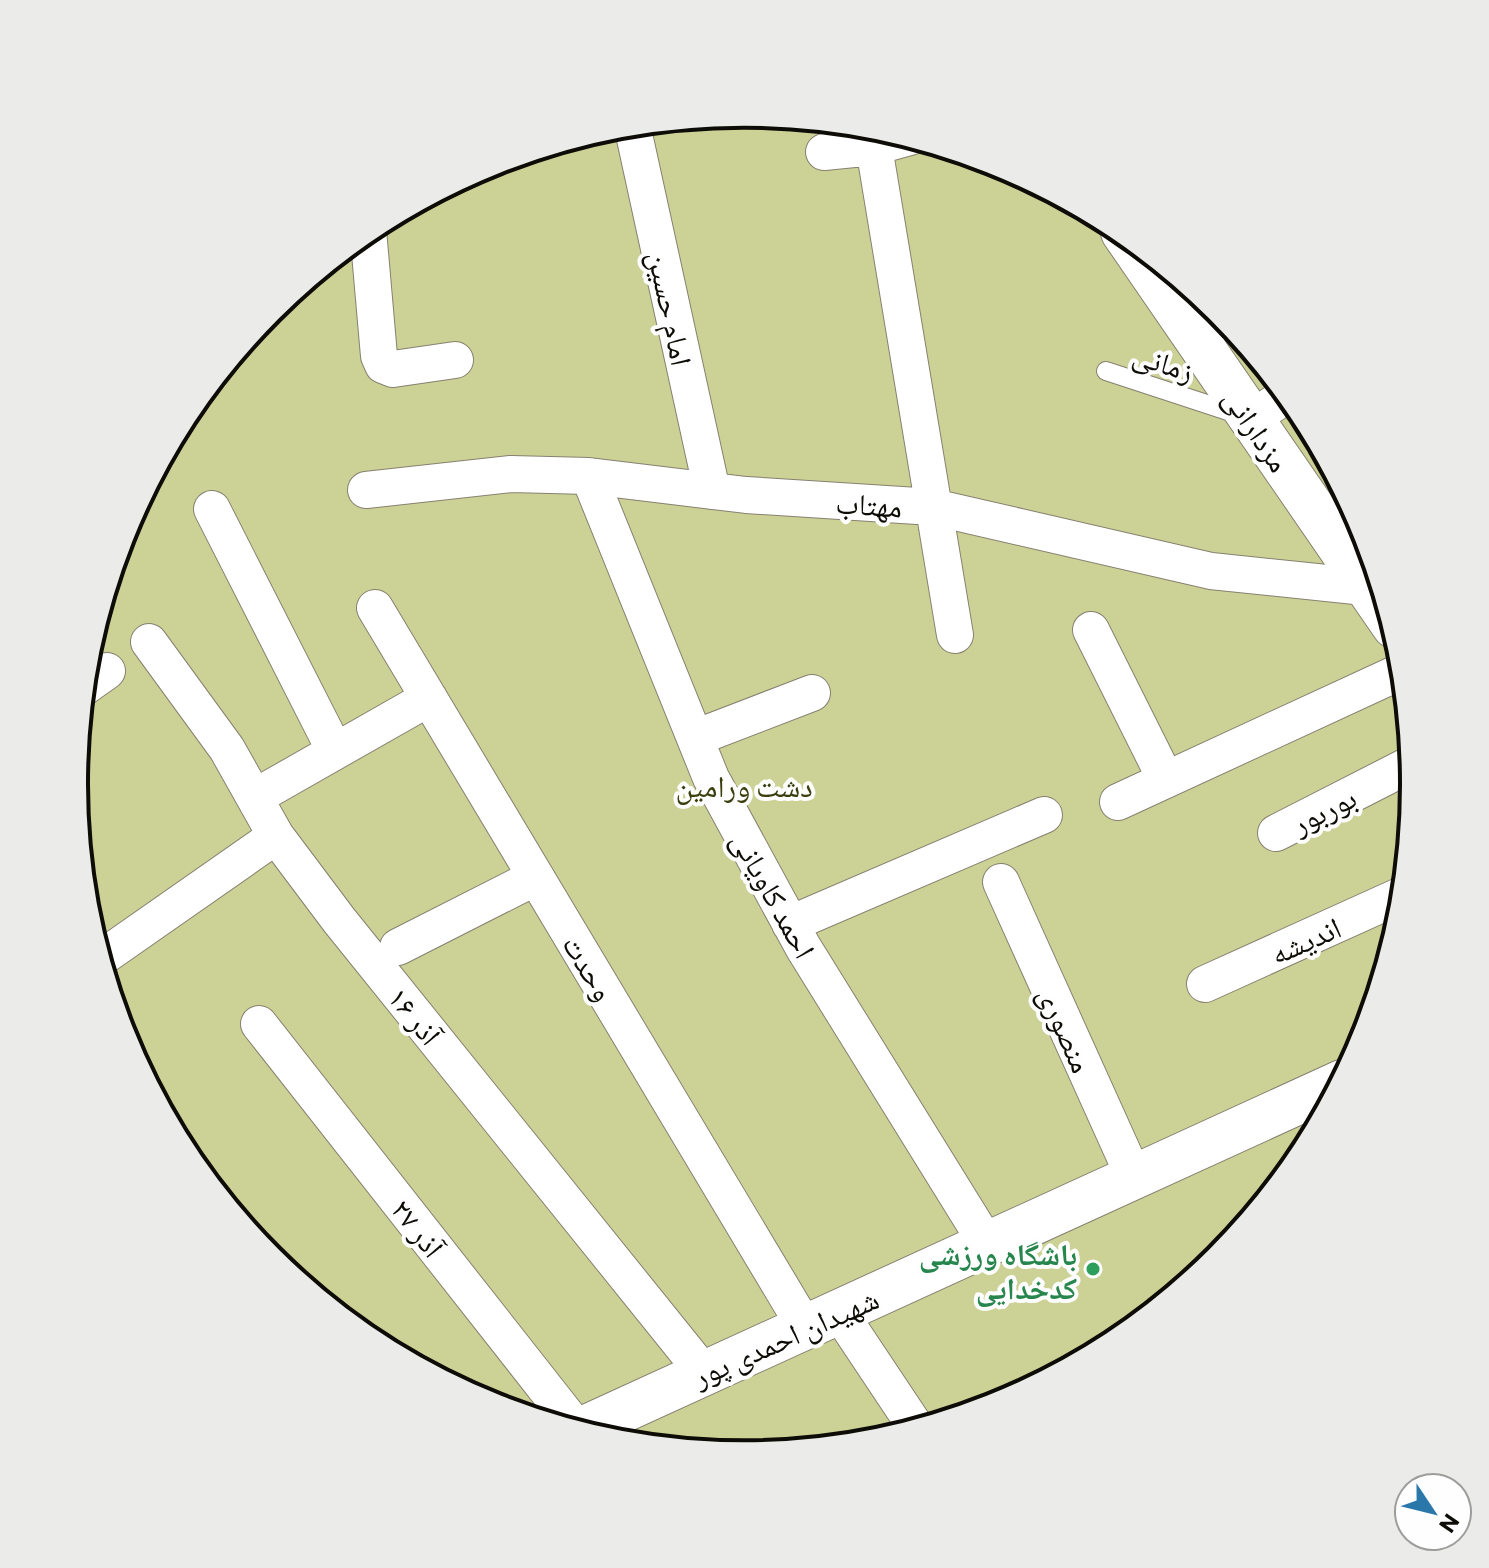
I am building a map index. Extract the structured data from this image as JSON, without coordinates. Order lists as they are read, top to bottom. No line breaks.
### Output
{"streets":{"street":["امام حسین","مزدارانی","مهتاب","بوربور","احمد کاویانی","اندیشه","وحدت","۱۶ آذر","منصوری","۲۷ آذر","شهیدان احمدی پور"],"lane":["زمانی"]},"crossings":[["امام حسین","مهتاب"],["زمانی","مزدارانی"],["مهتاب","احمد کاویانی"],["احمد کاویانی","شهیدان احمدی پور"],["وحدت","شهیدان احمدی پور"],["۱۶ آذر","شهیدان احمدی پور"],["منصوری","شهیدان احمدی پور"]],"parks":["دشت ورامین"],"places":["باشگاه ورزشی کدخدایی"],"north":"bottom right"}
